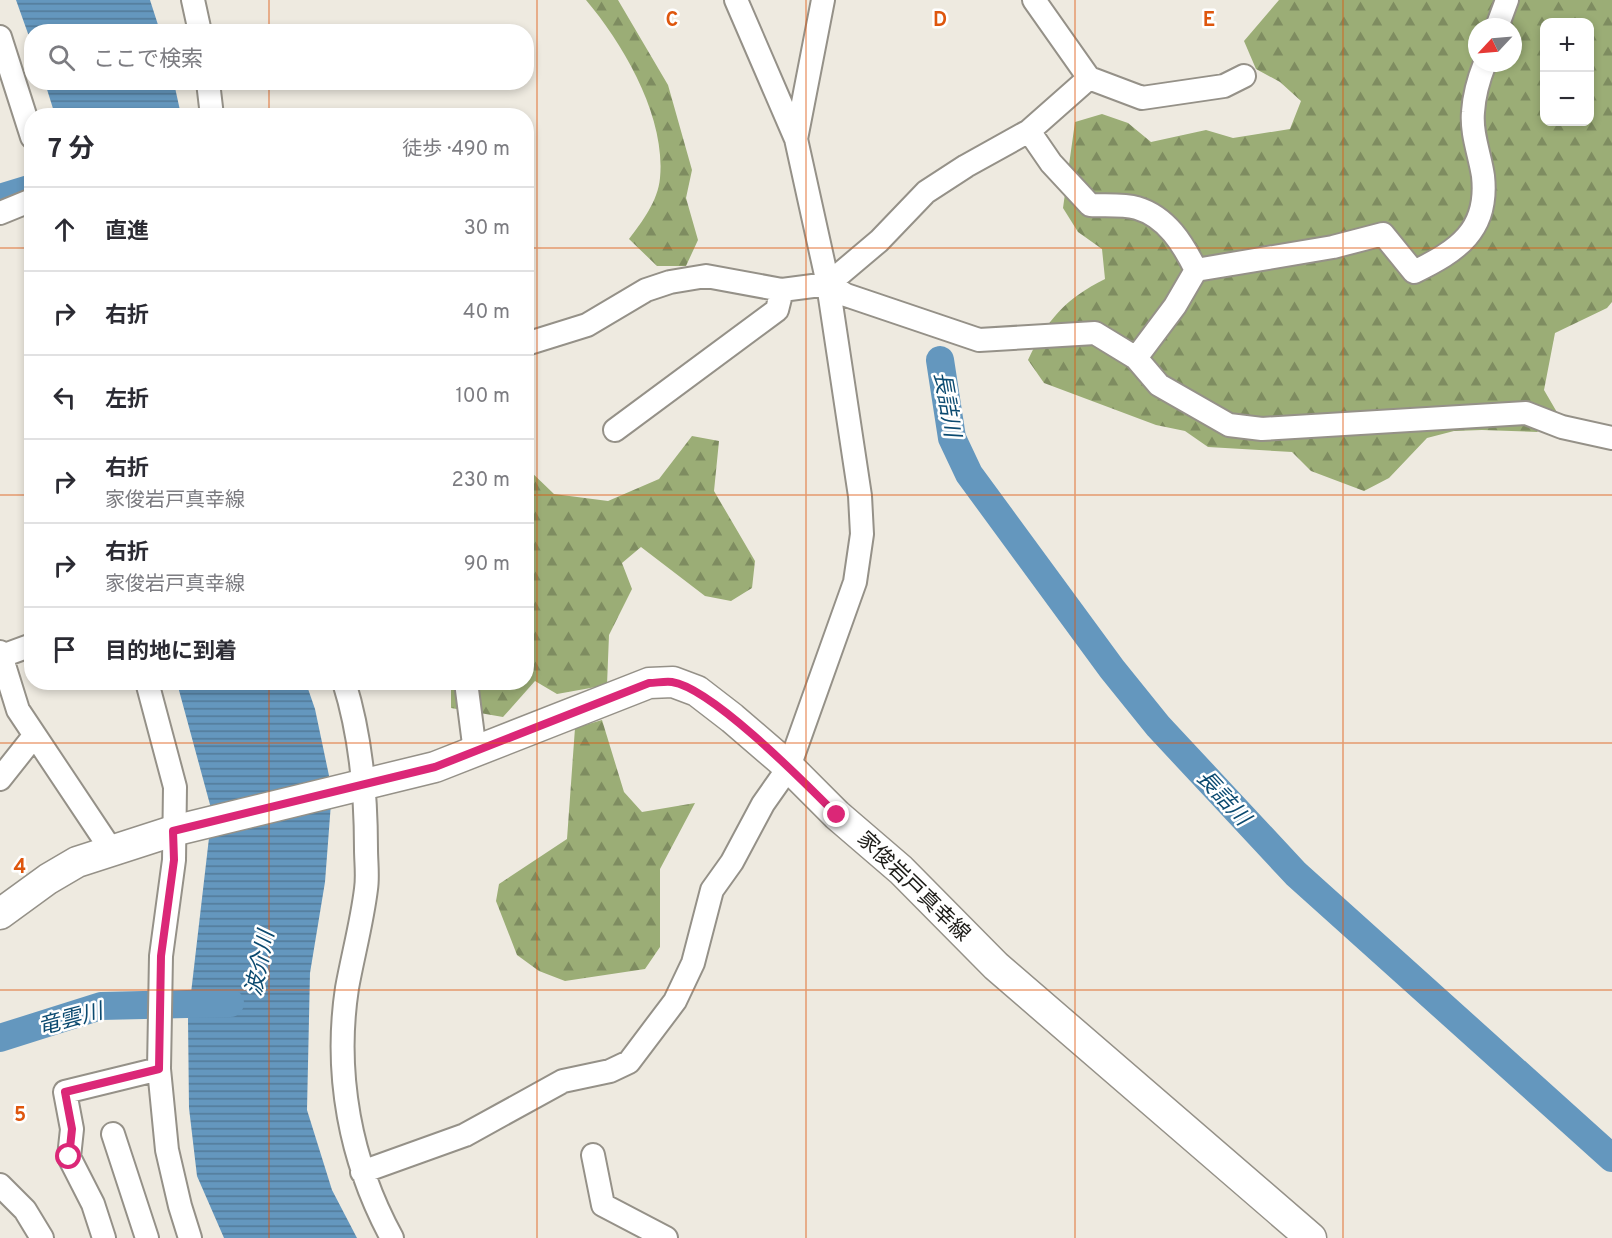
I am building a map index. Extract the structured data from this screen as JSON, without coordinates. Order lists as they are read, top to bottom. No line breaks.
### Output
{"streets":{"main road":["家俊岩戸真幸線"]},"water":["長詰川","波介川","竜雲川"],"north":"bottom left","page":{"map_buttons":["+","−"],"search":"ここで検索","heading":["7 分","徒歩 · 490 m"],"list":[["直進","30 m"],["右折","40 m"],["左折","100 m"],["右折","家俊岩戸真幸線","230 m"],["右折","家俊岩戸真幸線","90 m"],"目的地に到着"]},"grid":{"columns":["C","D","E"],"rows":["4","5"]}}
